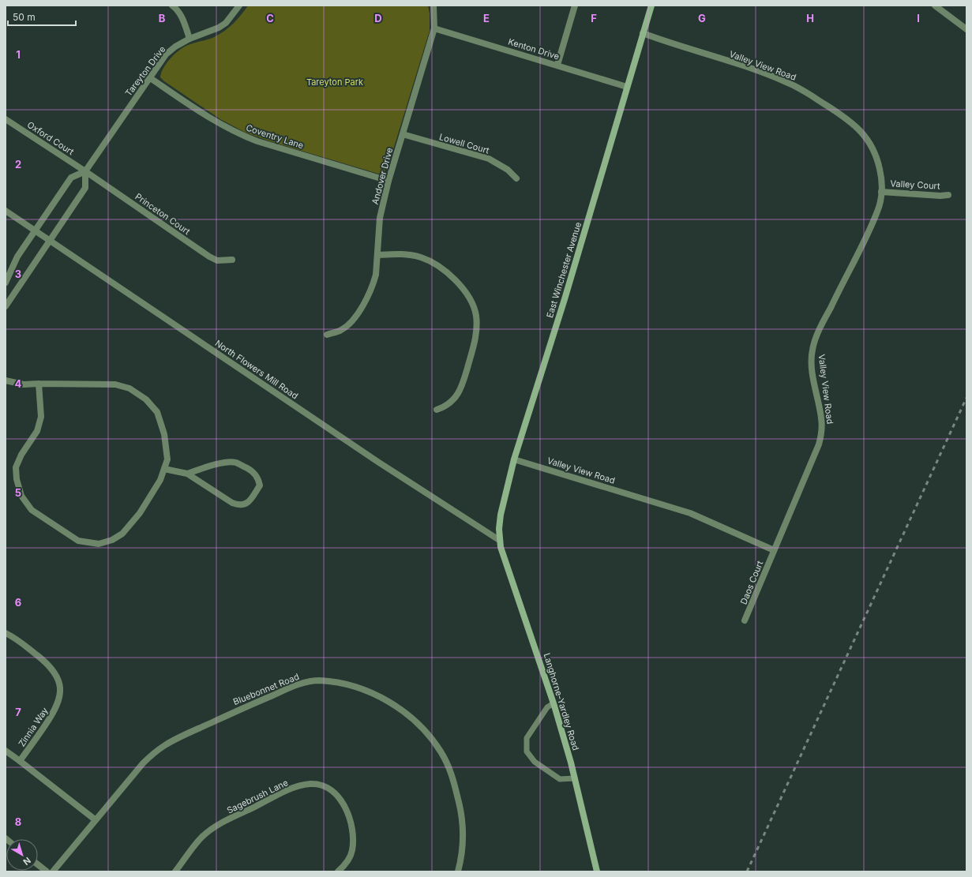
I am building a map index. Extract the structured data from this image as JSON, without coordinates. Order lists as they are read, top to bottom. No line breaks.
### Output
{"streets":{"main road":["East Winchester Avenue","Langhorne-Yardley Road"],"street":["Kenton Drive","Valley View Road","Tareyton Drive","Coventry Lane","Oxford Court","Lowell Court","Andover Drive","Valley Court","Princeton Court","North Flowers Mill Road","Daos Court","Bluebonnet Road","Zinnia Way","Sagebrush Lane"]},"crossings":[["Kenton Drive","Andover Drive"],["Kenton Drive","East Winchester Avenue"],["Valley View Road","Valley Court"],["Valley View Road","East Winchester Avenue"],["Valley View Road","Daos Court"],["Tareyton Drive","Coventry Lane"],["Tareyton Drive","Oxford Court"],["Tareyton Drive","Princeton Court"],["Coventry Lane","Andover Drive"],["Oxford Court","Princeton Court"],["Lowell Court","Andover Drive"],["East Winchester Avenue","North Flowers Mill Road"],["East Winchester Avenue","Langhorne-Yardley Road"],["North Flowers Mill Road","Langhorne-Yardley Road"],["Bluebonnet Road","Zinnia Way"]],"parks":["Tareyton Park"],"scale_bar":"50 m","north":"bottom right","grid":{"columns":["B","C","D","E","F","G","H","I"],"rows":["1","2","3","4","5","6","7","8"]}}
